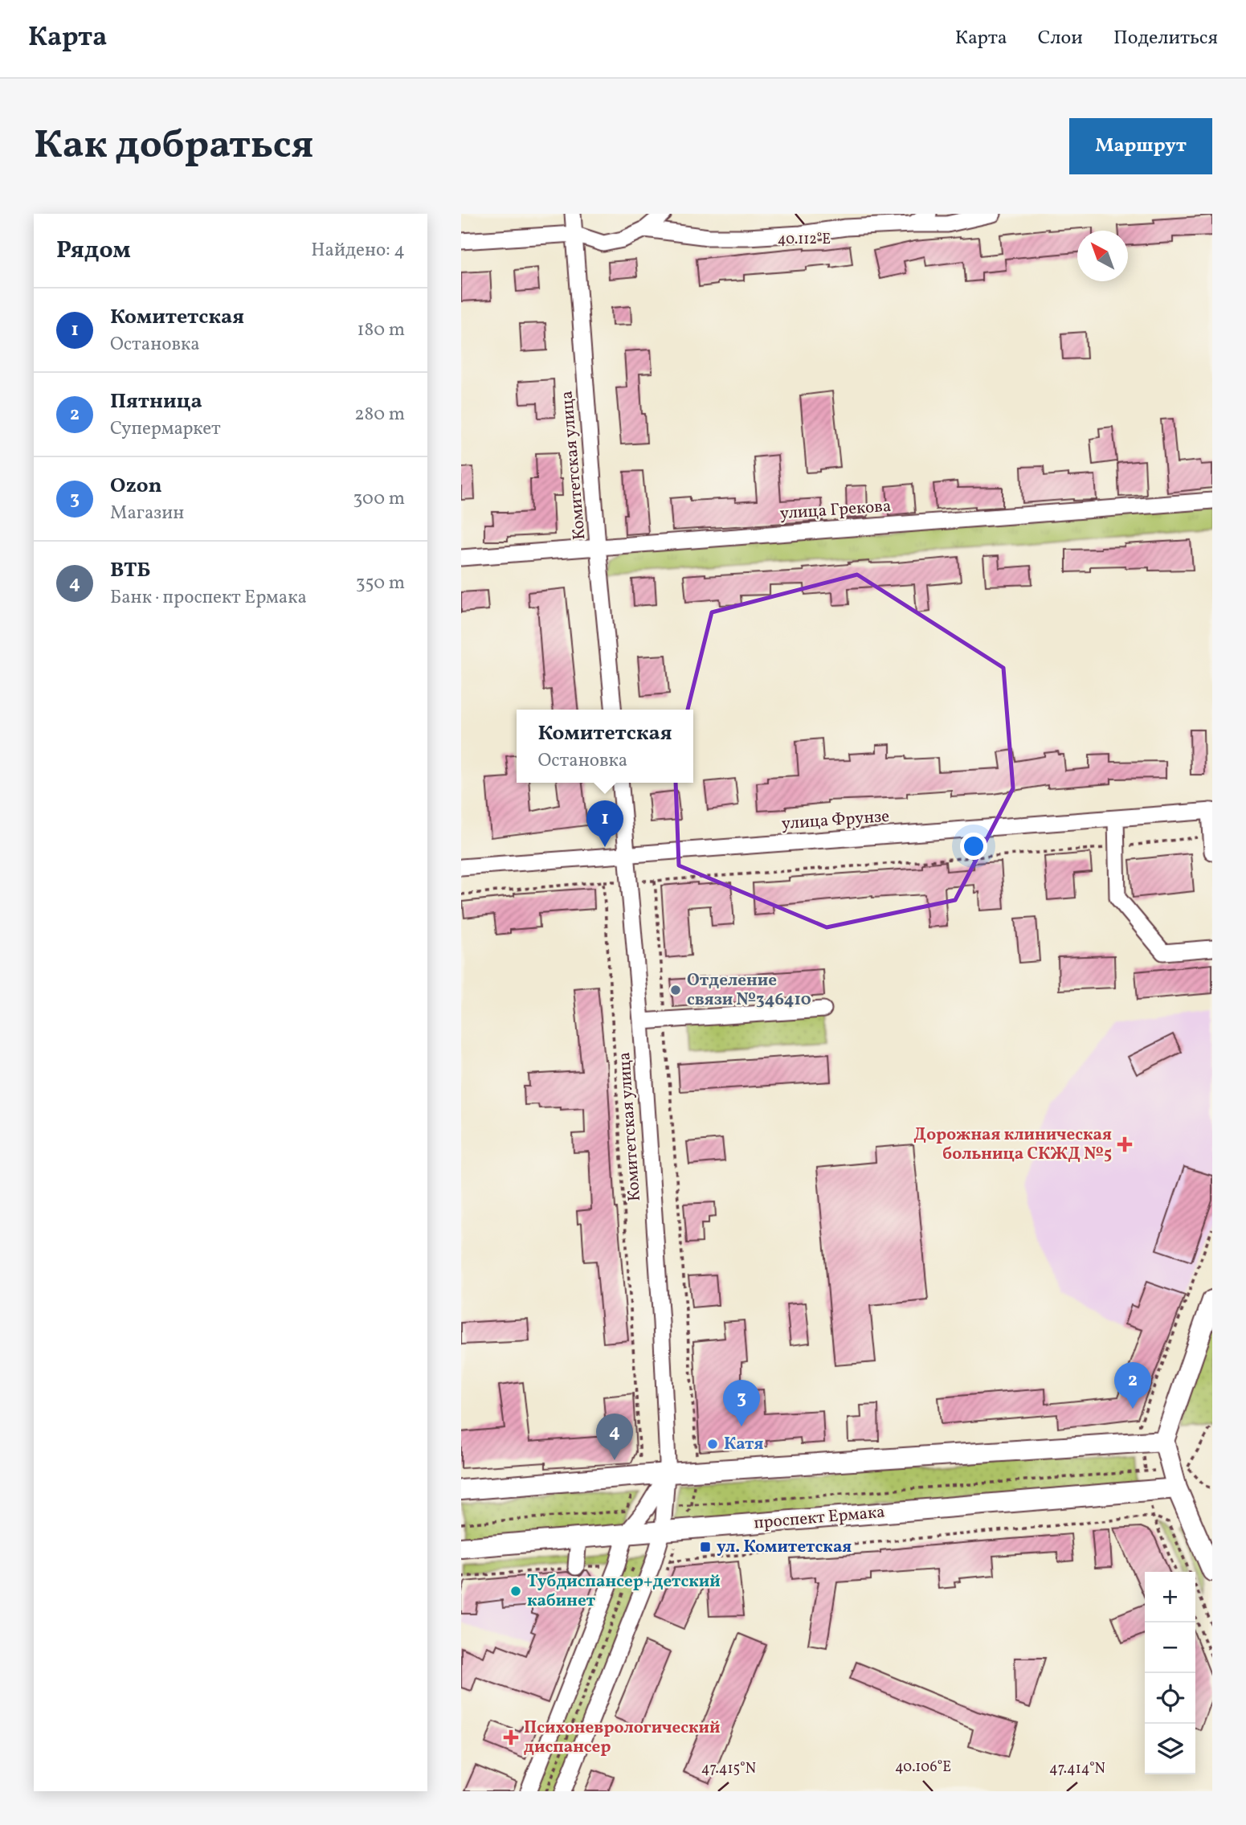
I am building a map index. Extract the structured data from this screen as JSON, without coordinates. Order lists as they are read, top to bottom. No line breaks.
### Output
{"streets":{"main road":["проспект Ермака"],"street":["Комитетская улица","улица Грекова","улица Фрунзе"]},"crossings":[["Комитетская улица","улица Грекова"],["Комитетская улица","улица Фрунзе"],["Комитетская улица","проспект Ермака"]],"places":{"other":["Отделение связи №346410","Катя","Тубдиспансер+детский кабинет"],"health":["Дорожная клиническая больница СКЖД №5","Психоневрологический диспансер"],"transit":["ул. Комитетская"]},"north":"top left","page":{"header":"Карта","nav":["Карта","Слои","Поделиться"],"buttons":"Маршрут","title":"Как добраться","heading":["Рядом","Найдено: 4"],"list":[{"mark":"1","name":"Комитетская","note":"Остановка","value":"180 m"},{"mark":"2","name":"Пятница","note":"Супермаркет","value":"280 m"},{"mark":"3","name":"Ozon","note":"Магазин","value":"300 m"},{"mark":"4","name":"ВТБ","note":"Банк · проспект Ермака","value":"350 m"}],"popup":["Комитетская","Остановка"],"pins":["1","2","3","4"],"map_buttons":["+","−"]},"coordinates":["40.112°E","40.106°E","47.415°N","47.414°N"]}
